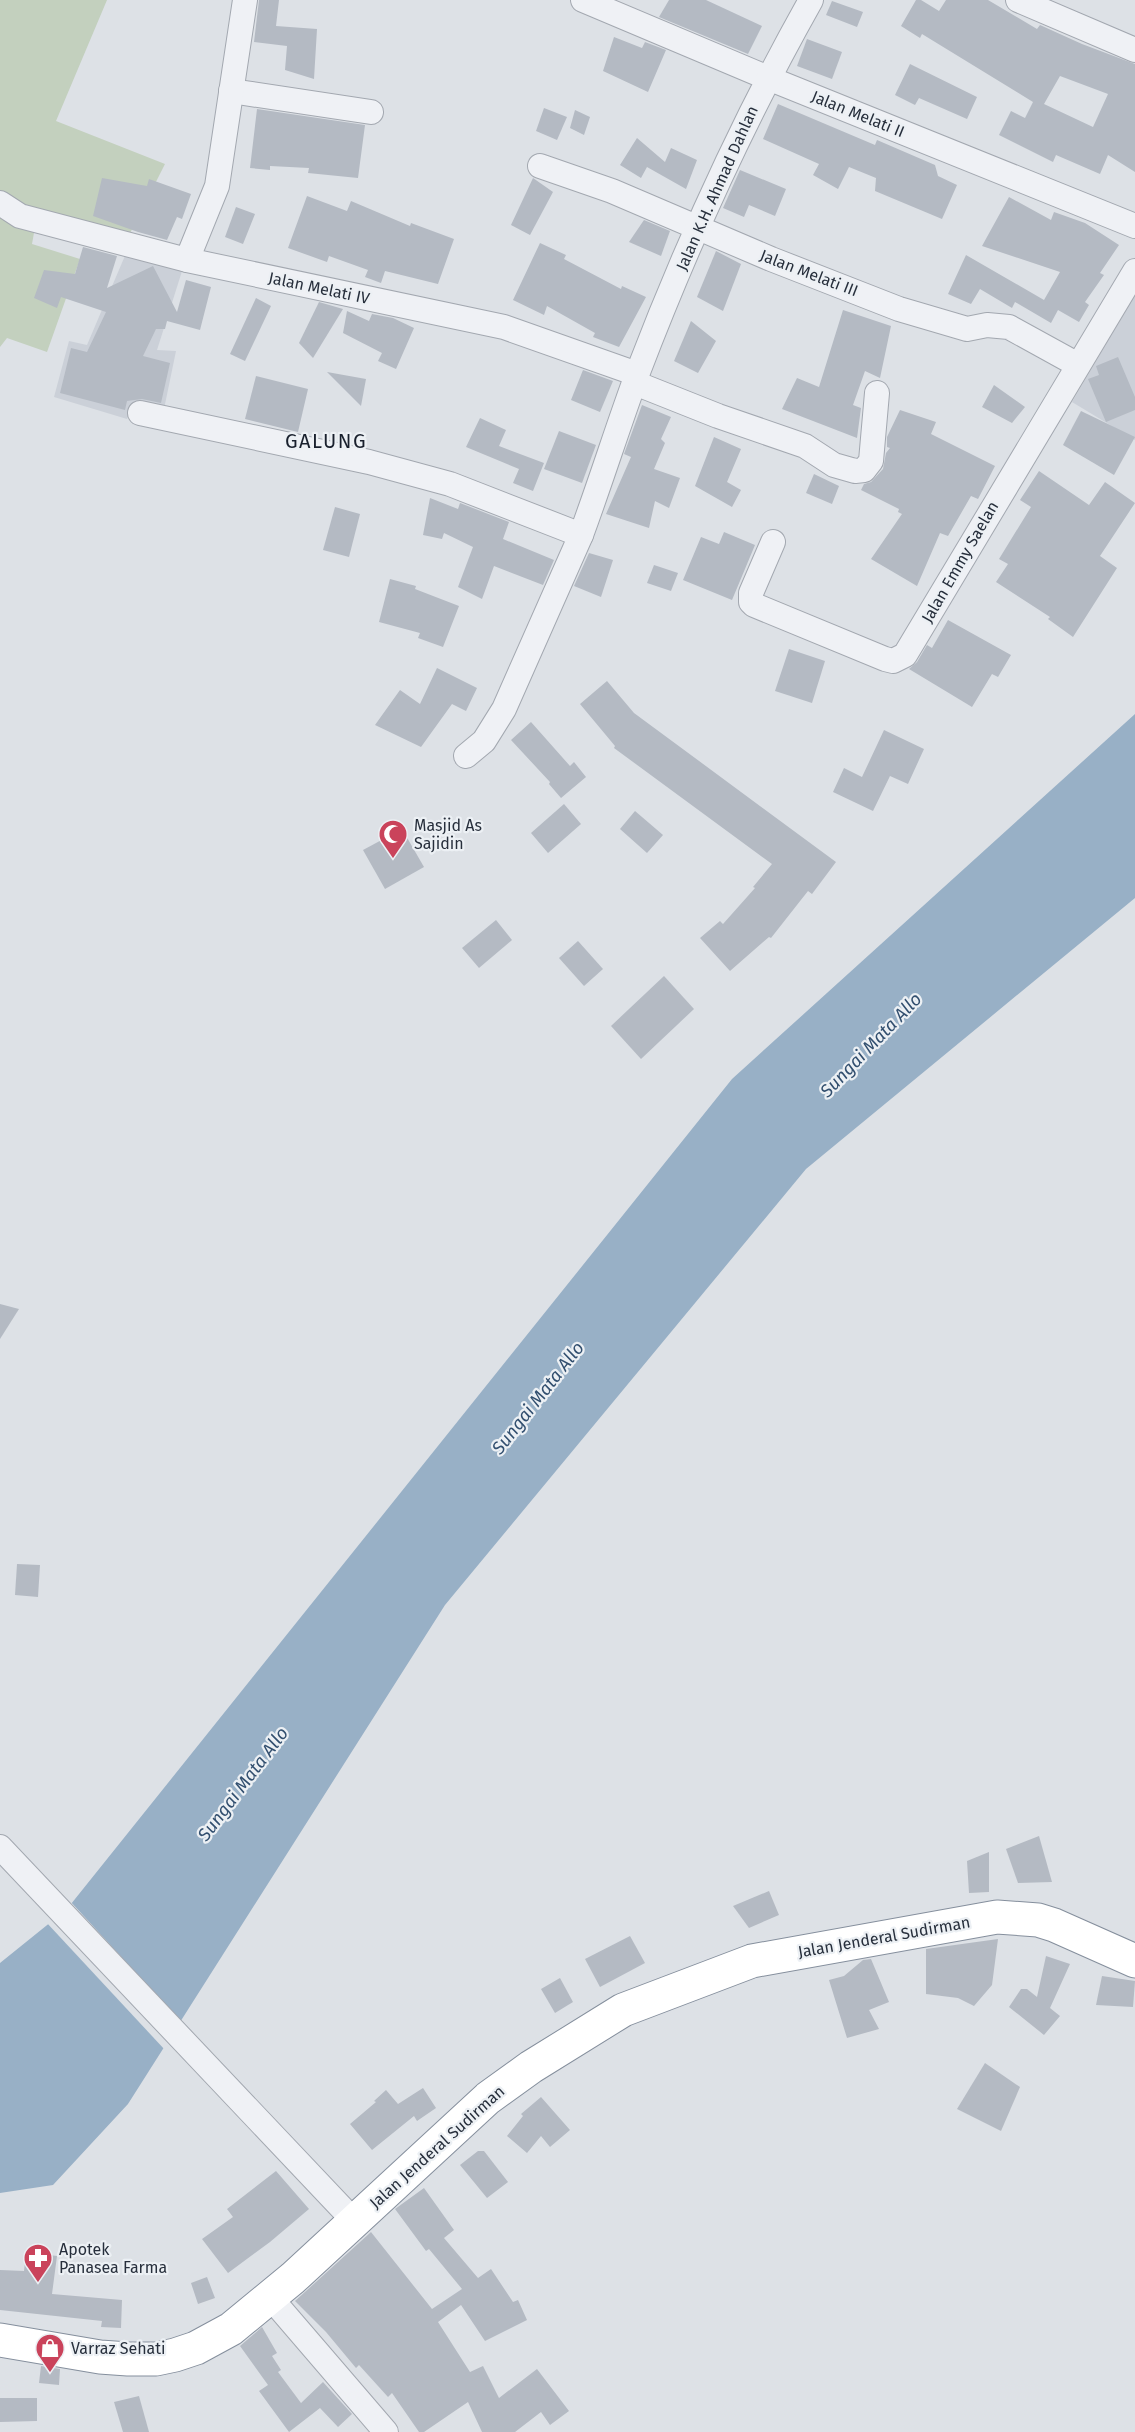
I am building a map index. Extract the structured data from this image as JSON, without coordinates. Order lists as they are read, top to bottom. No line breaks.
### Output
{"streets":{"highway":["Jalan Jenderal Sudirman"],"street":["Jalan Melati II","Jalan K.H. Ahmad Dahlan","Jalan Melati III","Jalan Melati IV","Jalan Emmy Saelan"]},"crossings":[["Jalan Melati II","Jalan K.H. Ahmad Dahlan"],["Jalan K.H. Ahmad Dahlan","Jalan Melati III"],["Jalan K.H. Ahmad Dahlan","Jalan Melati IV"],["Jalan Melati III","Jalan Emmy Saelan"]],"districts":["GALUNG"],"water":["Sungai Mata Allo"],"places":{"mosque":["Masjid As Sajidin"],"pharmacy":["Apotek Panasea Farma"],"shop":["Varraz Sehati"]}}
